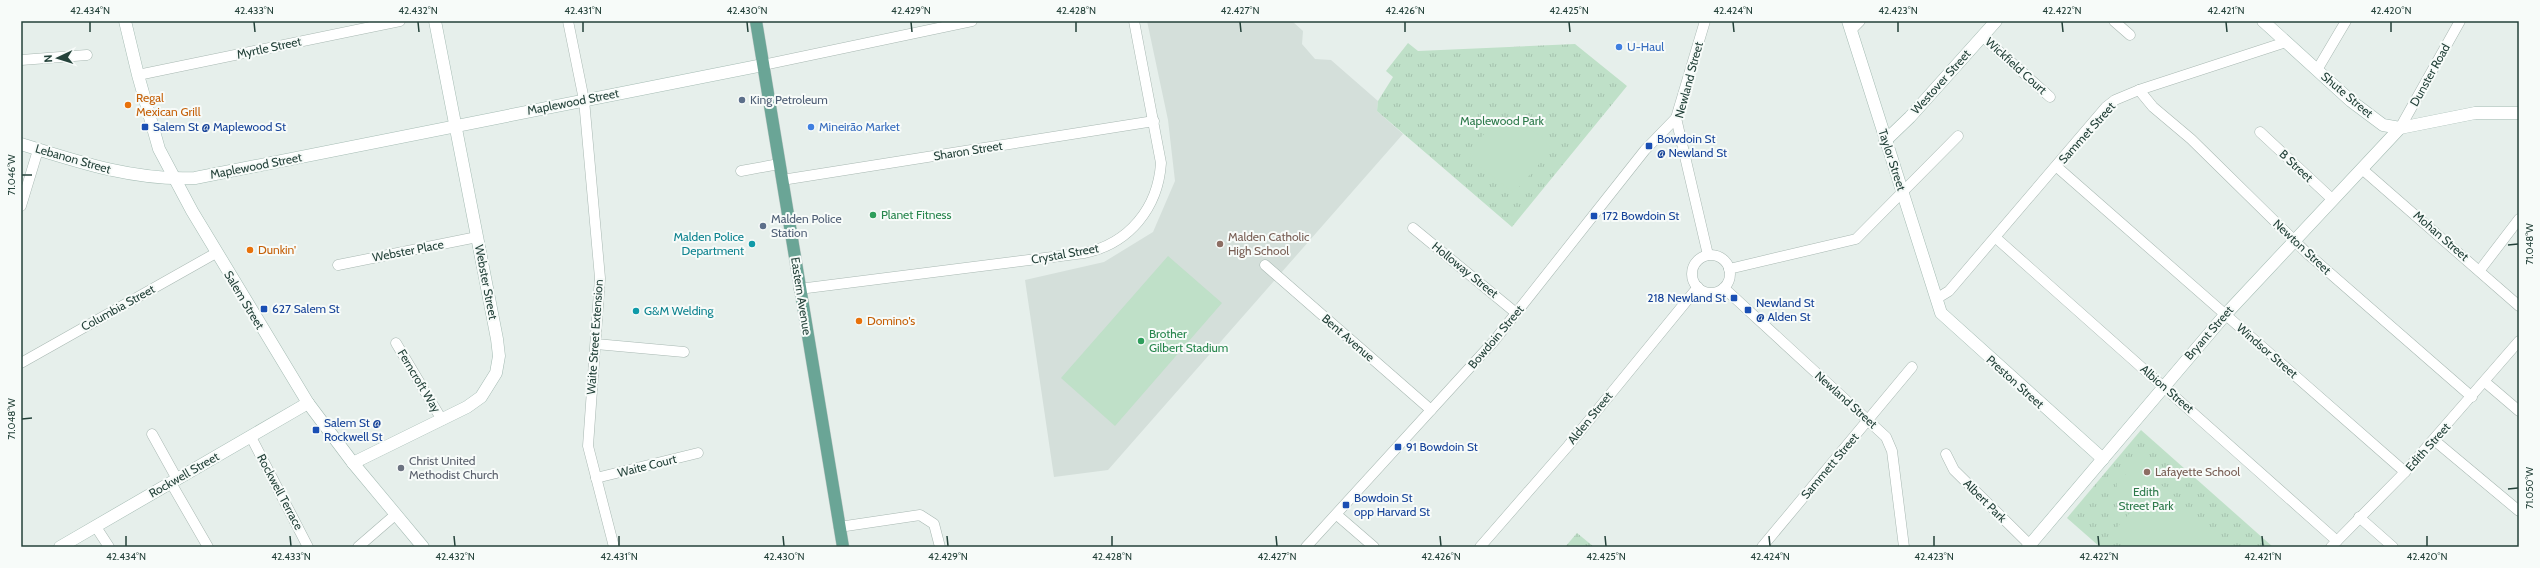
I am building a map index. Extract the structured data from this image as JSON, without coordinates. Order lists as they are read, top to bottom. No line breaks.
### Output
{"streets":{"main road":["Westover Street","Shute Street","Maplewood Street","Lebanon Street","Taylor Street","Webster Street","Eastern Avenue","Salem Street","Bryant Street","Preston Street","Rockwell Street"],"street":["Myrtle Street","Wickfield Court","Dunster Road","Newland Street","Sammet Street","Sharon Street","B Street","Mohan Street","Newton Street","Webster Place","Crystal Street","Holloway Street","Columbia Street","Waite Street Extension","Bowdoin Street","Bent Avenue","Windsor Street","Ferncroft Way","Albion Street","Alden Street","Edith Street","Waite Court","Sammett Street","Rockwell Terrace","Albert Park"]},"crossings":[["Myrtle Street","Salem Street"],["Wickfield Court","Westover Street"],["Dunster Road","Shute Street"],["Dunster Road","Bryant Street"],["Newland Street","Bowdoin Street"],["Newland Street","Alden Street"],["Newland Street","Sammett Street"],["Westover Street","Taylor Street"],["Shute Street","Sammet Street"],["Shute Street","Bryant Street"],["Maplewood Street","Lebanon Street"],["Maplewood Street","Webster Street"],["Maplewood Street","Eastern Avenue"],["Maplewood Street","Salem Street"],["Maplewood Street","Waite Street Extension"],["Sammet Street","Taylor Street"],["Sammet Street","Newton Street"],["Sammet Street","Windsor Street"],["Sammet Street","Preston Street"],["Sammet Street","Albion Street"],["Sharon Street","Crystal Street"],["Sharon Street","Eastern Avenue"],["Lebanon Street","Salem Street"],["Taylor Street","Preston Street"],["B Street","Bryant Street"],["Mohan Street","Bryant Street"],["Newton Street","Bryant Street"],["Newton Street","Edith Street"],["Webster Place","Webster Street"],["Crystal Street","Eastern Avenue"],["Holloway Street","Bowdoin Street"],["Webster Street","Salem Street"],["Webster Street","Ferncroft Way"],["Salem Street","Columbia Street"],["Salem Street","Rockwell Street"],["Bryant Street","Windsor Street"],["Bryant Street","Preston Street"],["Bryant Street","Albion Street"],["Bryant Street","Albert Park"],["Waite Street Extension","Waite Court"],["Bowdoin Street","Bent Avenue"],["Windsor Street","Edith Street"],["Albion Street","Edith Street"],["Rockwell Street","Rockwell Terrace"]],"parks":["Maplewood Park","Edith Street Park"],"places":{"other":["U-Haul","King Petroleum","Regal Mexican Grill","Mineirão Market","Planet Fitness","Malden Police Station","Malden Police Department","Malden Catholic High School","Dunkin'","G&M Welding","Domino's","Brother Gilbert Stadium","Christ United Methodist Church","Lafayette School"],"transit":["Salem St @ Maplewood St","Bowdoin St @ Newland St","172 Bowdoin St","218 Newland St","627 Salem St","Newland St @ Alden St","Salem St @ Rockwell St","91 Bowdoin St","Bowdoin St opp Harvard St"]},"north":"left","coordinates":["42.434°N","42.433°N","42.432°N","42.431°N","42.430°N","42.429°N","42.428°N","42.427°N","42.426°N","42.425°N","42.424°N","42.423°N","42.422°N","42.421°N","42.420°N","71.046°W","71.048°W","71.050°W"]}
